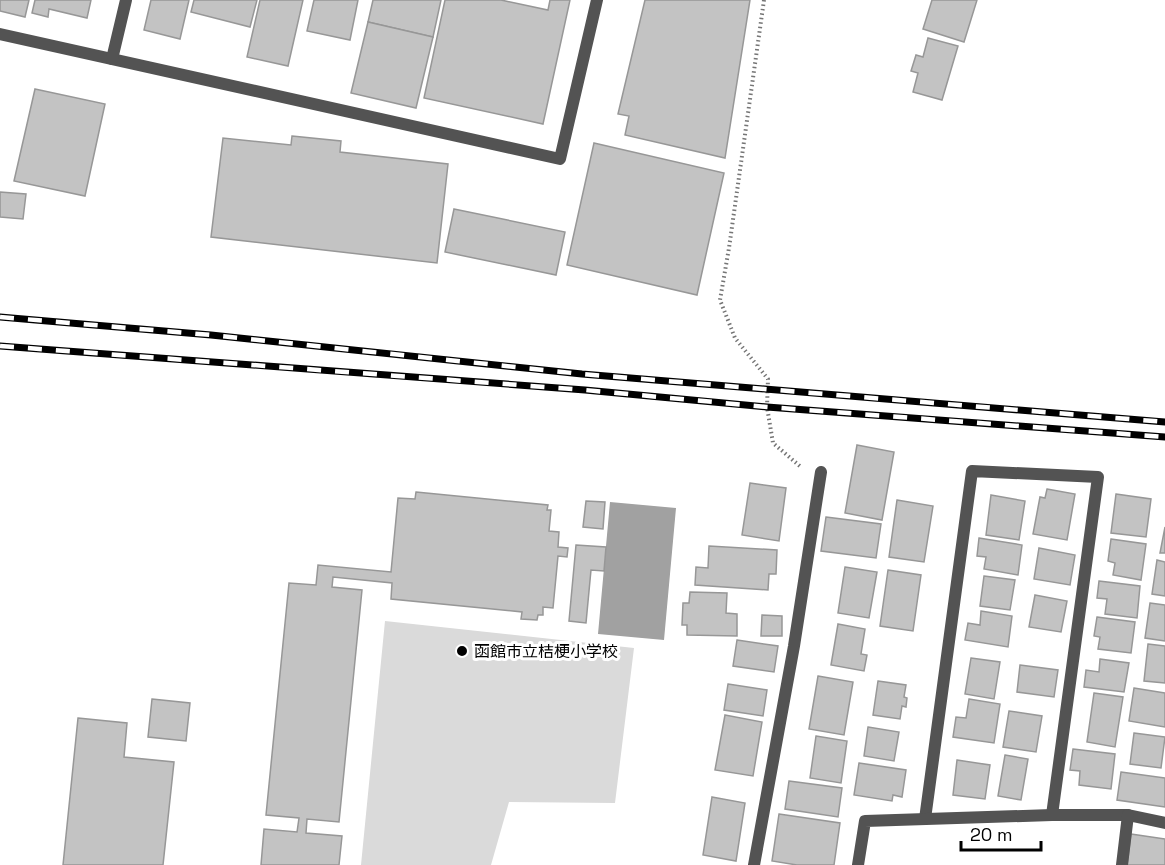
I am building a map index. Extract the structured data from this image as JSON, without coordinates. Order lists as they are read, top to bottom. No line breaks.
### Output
{"places":["函館市立桔梗小学校"],"scale_bar":"20 m"}
